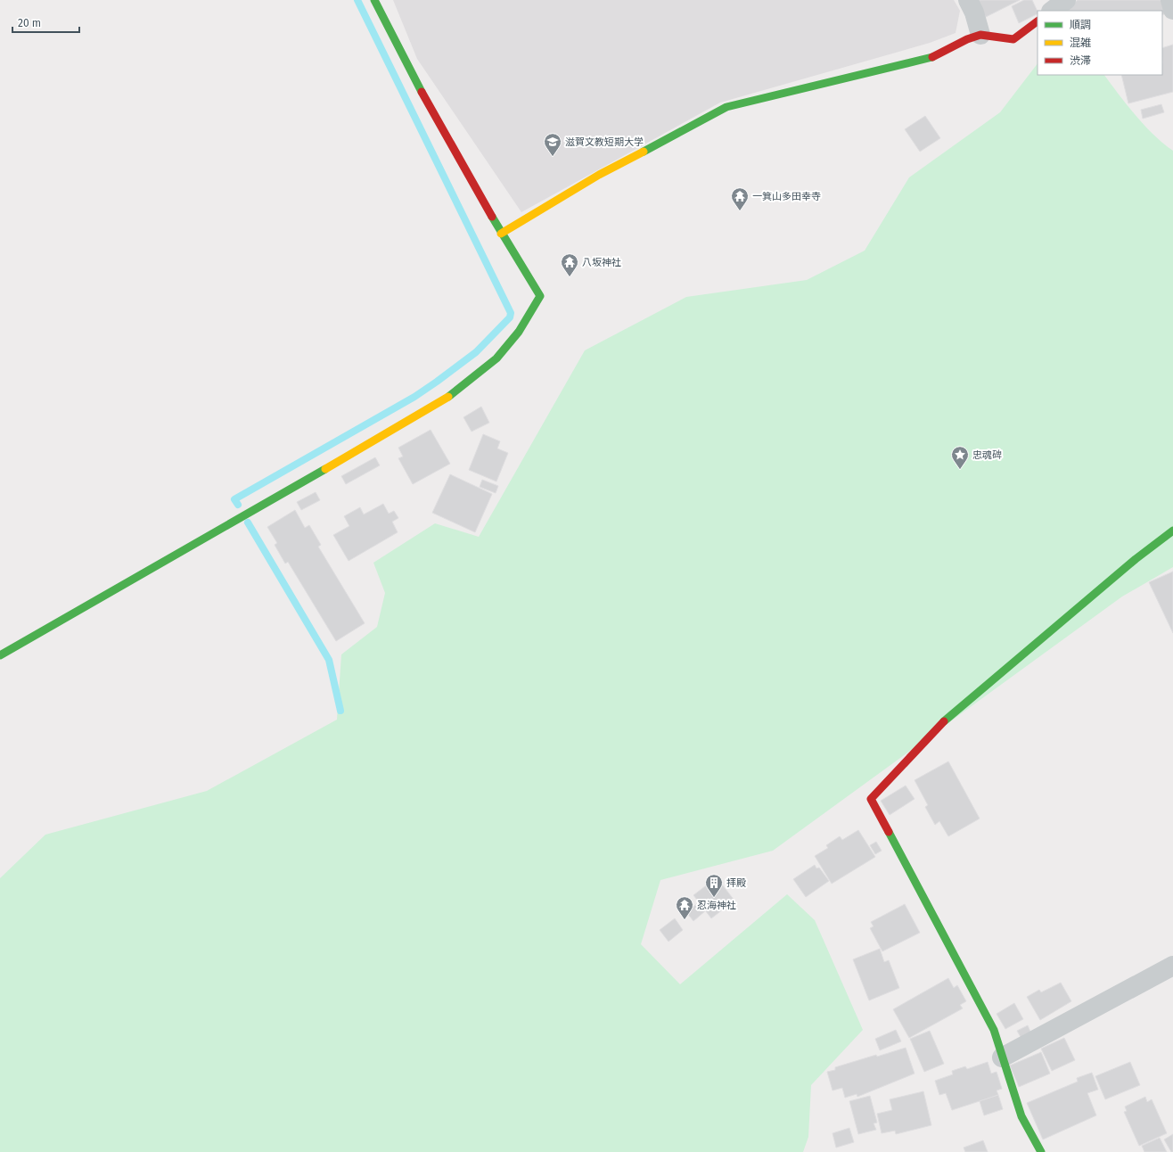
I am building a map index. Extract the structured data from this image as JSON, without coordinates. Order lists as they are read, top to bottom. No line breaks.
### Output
{"places":{"school or university":["滋賀文教短期大学"],"temple":["一箕山多田幸寺","八坂神社","忍海神社"],"place":["忠魂碑"],"building":["拝殿"]},"legend":["順調","混雑","渋滞"],"scale_bar":"20 m"}
